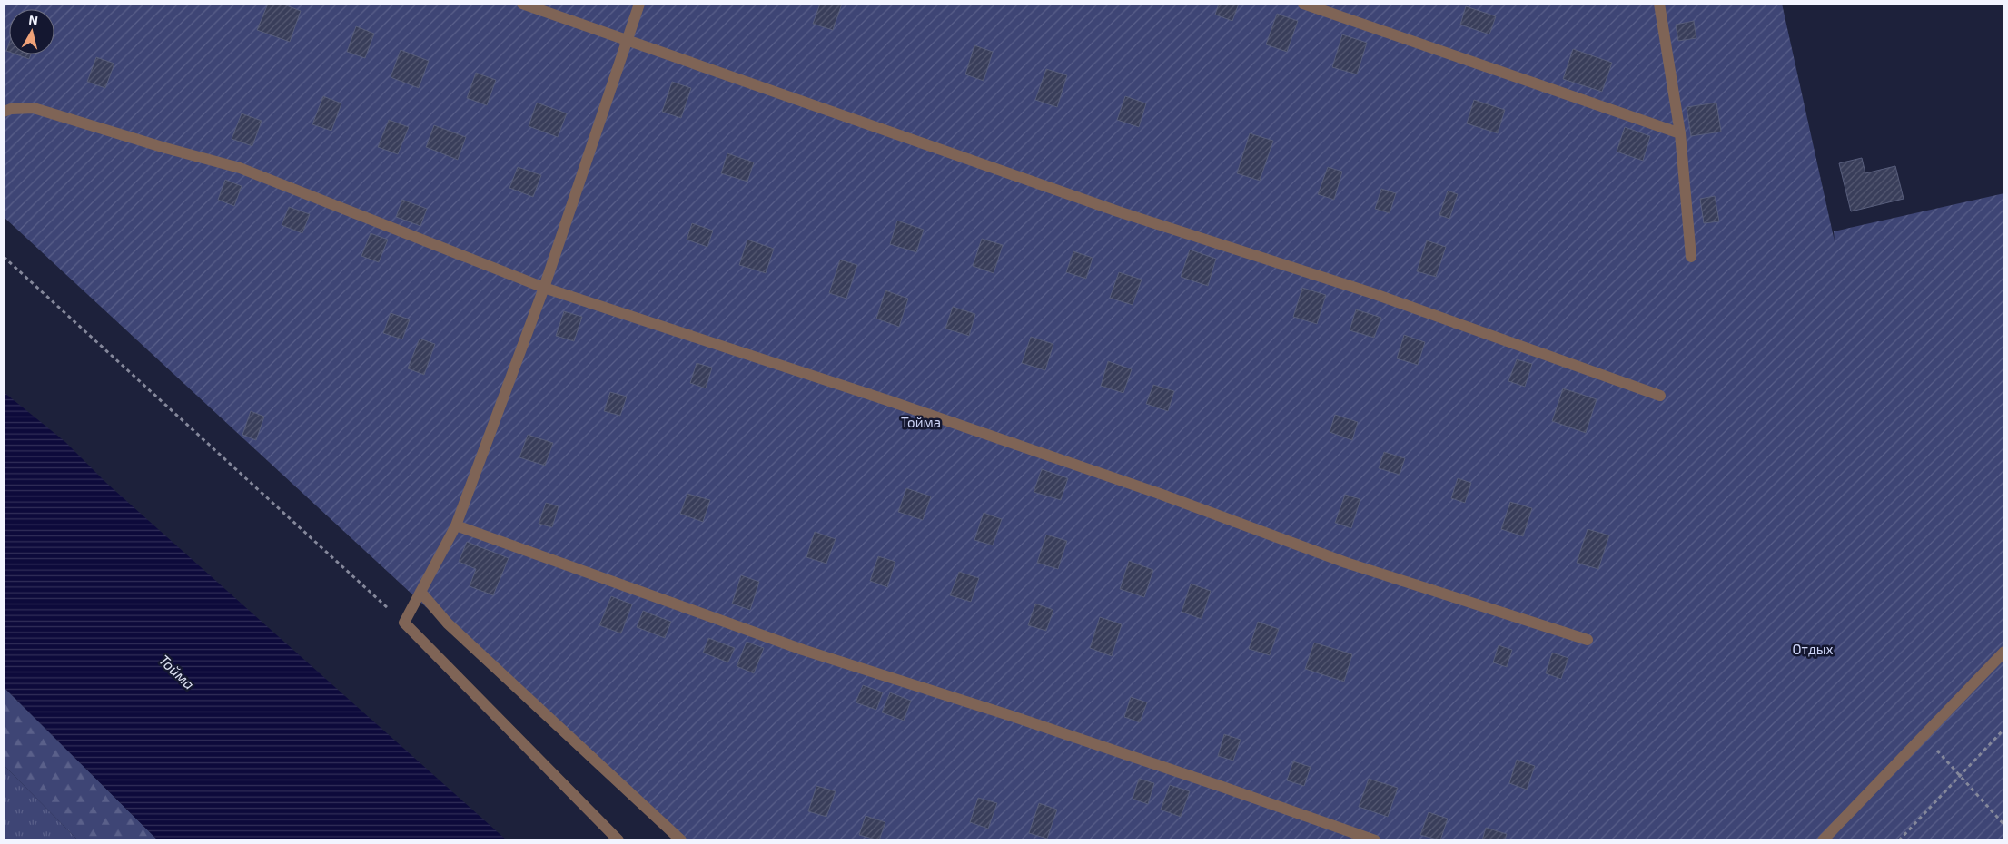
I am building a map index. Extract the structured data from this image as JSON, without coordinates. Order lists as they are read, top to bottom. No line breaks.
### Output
{"water":["Тойма"],"parks":["Тойма","Отдых"],"north":"top"}
